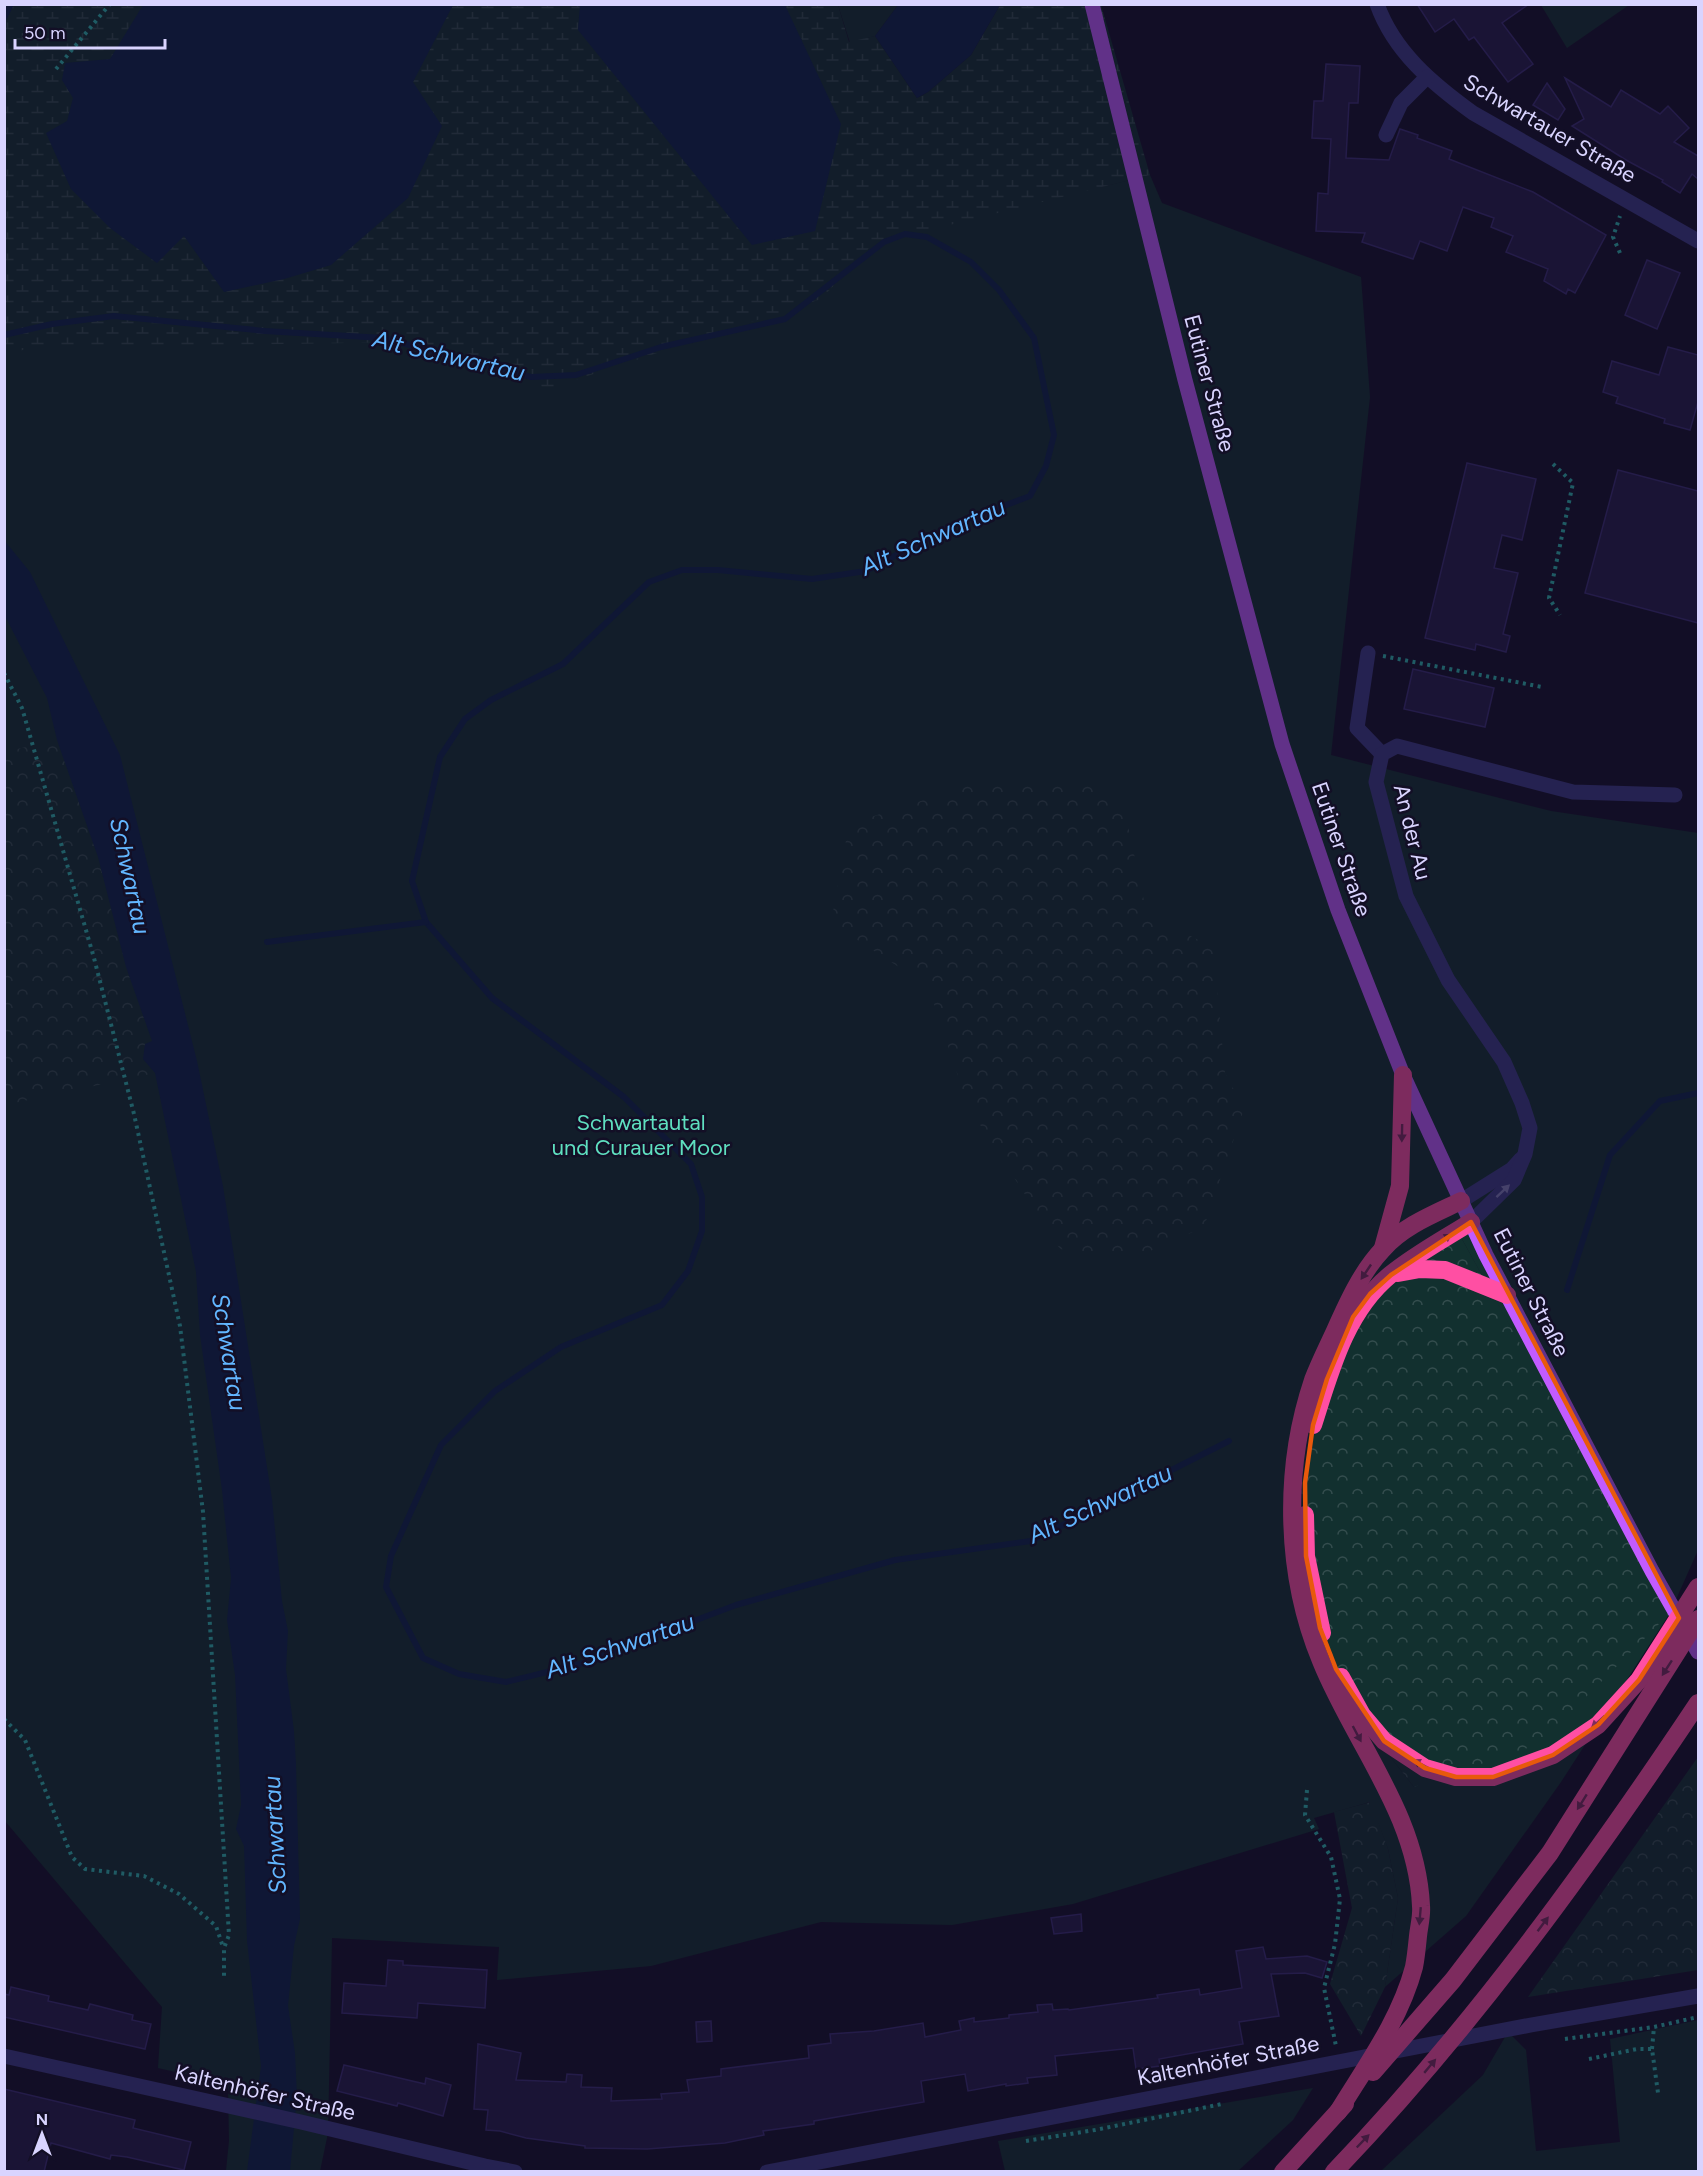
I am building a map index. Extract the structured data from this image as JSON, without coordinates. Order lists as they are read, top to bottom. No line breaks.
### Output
{"streets":{"main road":["Eutiner Straße"],"street":["Schwartauer Straße","An der Au","Kaltenhöfer Straße"]},"crossings":[["Eutiner Straße","An der Au"]],"water":["Alt Schwartau","Schwartau"],"parks":["Schwartautal und Curauer Moor"],"scale_bar":"50 m","north":"top"}
